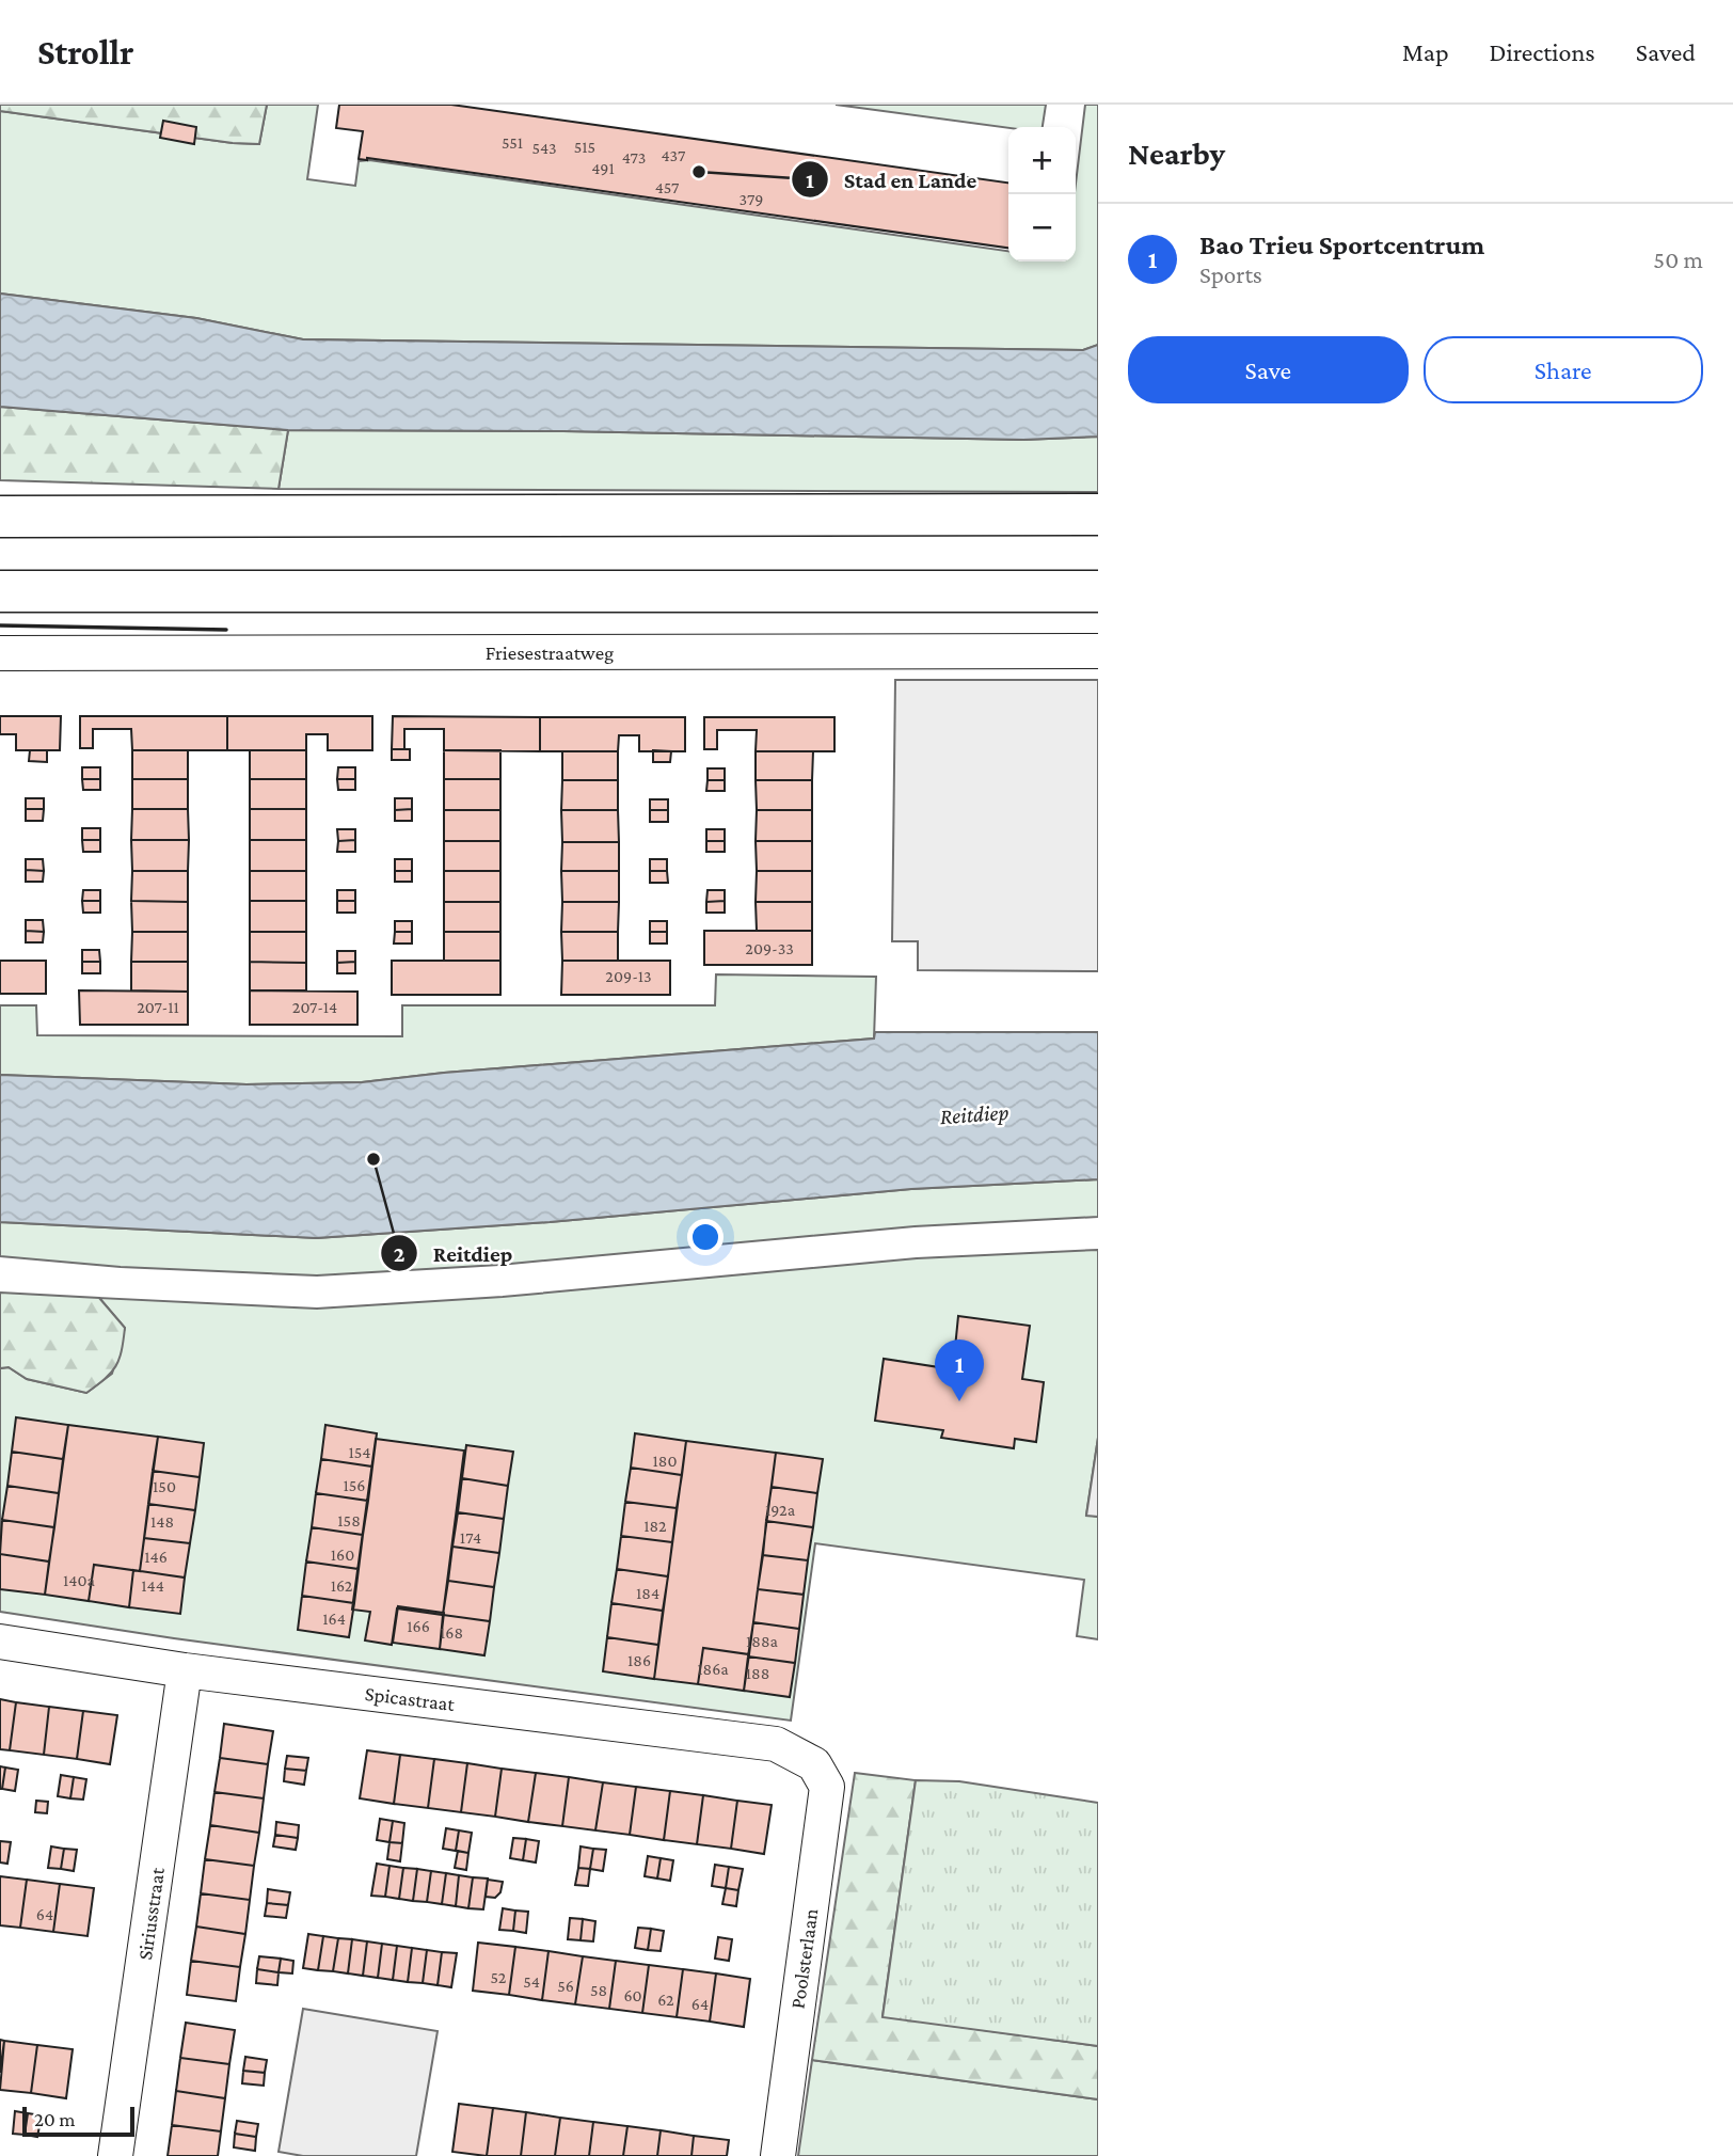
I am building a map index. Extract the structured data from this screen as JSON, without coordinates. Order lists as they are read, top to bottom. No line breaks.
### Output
{"streets":{"street":["Friesestraatweg","Spicastraat","Siriusstraat","Poolsterlaan"]},"crossings":[["Spicastraat","Siriusstraat"],["Spicastraat","Poolsterlaan"]],"water":["Reitdiep"],"places":["Stad en Lande","Reitdiep"],"house_numbers":["551","515","543","437","473","491","457","379","209-33","209-13","207-11","207-14","154","180","156","150","192a","158","148","182","174","160","146","140a","144","162","184","164","166","168","188a","186","186a","188","64","52","54","56","58","60","62","64"],"scale_bar":"20 m","page":{"header":"Strollr","nav":["Map","Directions","Saved"],"heading":"Nearby","map_buttons":["+","−"],"list":[{"mark":"1","name":"Bao Trieu Sportcentrum","note":"Sports","value":"50 m"}],"buttons":["Save","Share"],"pins":"1","scale":"20 m"}}
